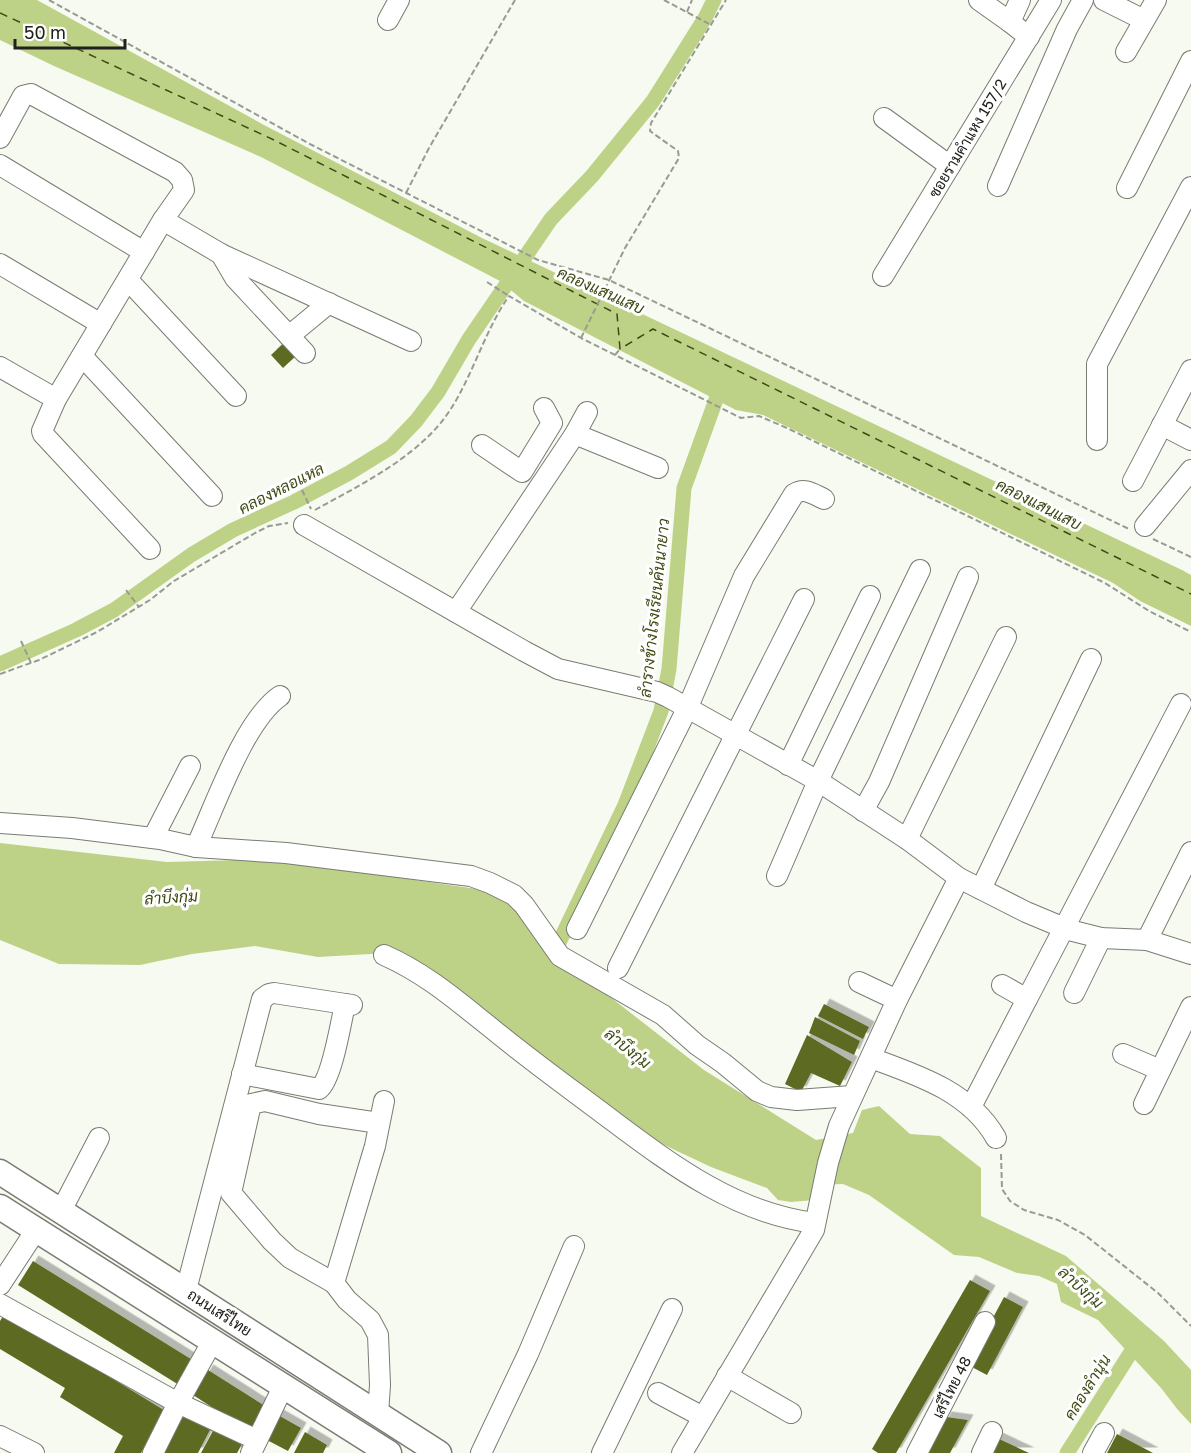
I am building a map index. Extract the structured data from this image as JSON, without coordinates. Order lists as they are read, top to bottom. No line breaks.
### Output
{"streets":{"main road":["ถนนเสรีไทย"],"street":["ซอยรามคำแหง 157/2","เสรีไทย 48"]},"water":["คลองแสนแสบ","คลองหลอแหล","ลำรางข้างโรงเรียนคันนายาว","ลำบึงกุ่ม","คลองลำนุ่น"],"scale_bar":"50 m"}
